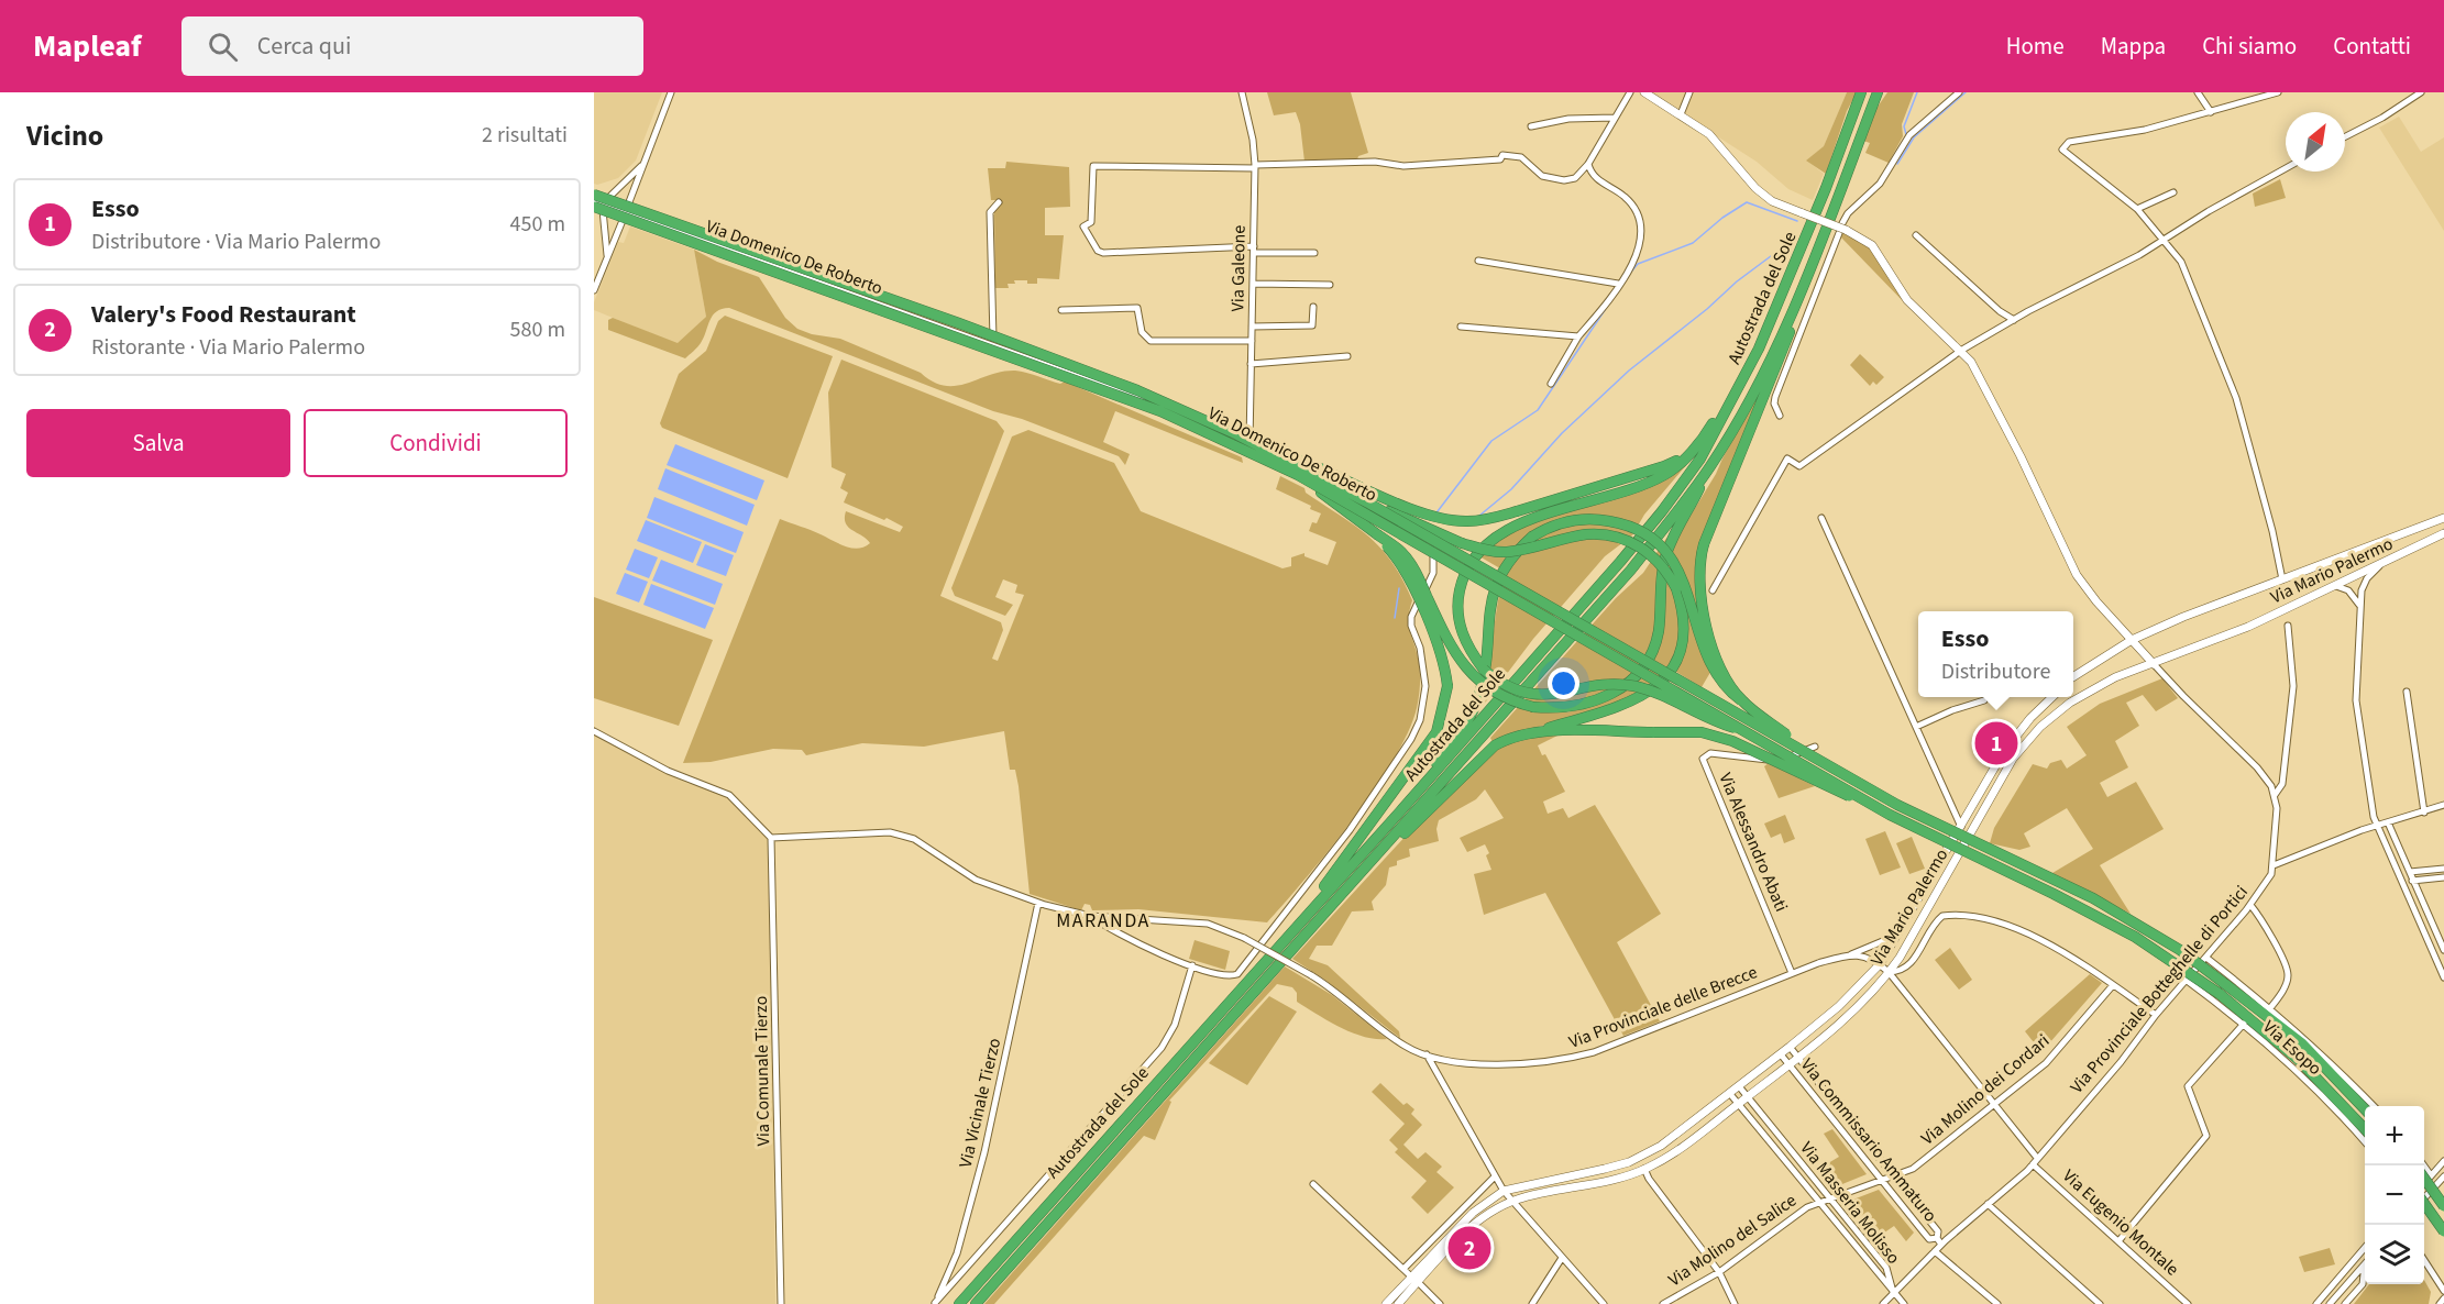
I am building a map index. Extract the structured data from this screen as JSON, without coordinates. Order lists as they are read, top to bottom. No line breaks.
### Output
{"streets":{"highway":["Autostrada del Sole"],"street":["Via Domenico De Roberto","Via Galeone","Via Mario Palermo","Via Alessandro Abati","Via Provinciale Botteghelle di Portici","Via Provinciale delle Brecce","Via Esopo","Via Comunale Tierzo","Via Molino dei Cordari","Via Vicinale Tierzo","Via Commissario Ammaturo","Via Masseria Molisso","Via Eugenio Montale","Via Molino del Salice"]},"crossings":[["Via Domenico De Roberto","Via Galeone"],["Via Mario Palermo","Via Commissario Ammaturo"],["Via Mario Palermo","Via Masseria Molisso"],["Via Mario Palermo","Via Eugenio Montale"],["Via Alessandro Abati","Via Provinciale delle Brecce"],["Via Provinciale Botteghelle di Portici","Via Esopo"],["Via Provinciale Botteghelle di Portici","Via Commissario Ammaturo"],["Via Provinciale Botteghelle di Portici","Via Masseria Molisso"],["Via Provinciale Botteghelle di Portici","Via Eugenio Montale"],["Via Molino dei Cordari","Via Commissario Ammaturo"],["Via Molino dei Cordari","Via Eugenio Montale"],["Via Molino dei Cordari","Via Molino del Salice"],["Via Commissario Ammaturo","Via Molino del Salice"],["Via Masseria Molisso","Via Molino del Salice"]],"districts":["MARANDA"],"north":"top right","page":{"header":"Mapleaf","search":"Cerca qui","nav":["Home","Mappa","Chi siamo","Contatti"],"heading":["Vicino","2 risultati"],"list":[{"mark":"1","name":"Esso","note":"Distributore · Via Mario Palermo","value":"450 m"},{"mark":"2","name":"Valery's Food Restaurant","note":"Ristorante · Via Mario Palermo","value":"580 m"}],"buttons":["Salva","Condividi"],"popup":["Esso","Distributore"],"pins":["1","2"],"map_buttons":["+","−"]}}
